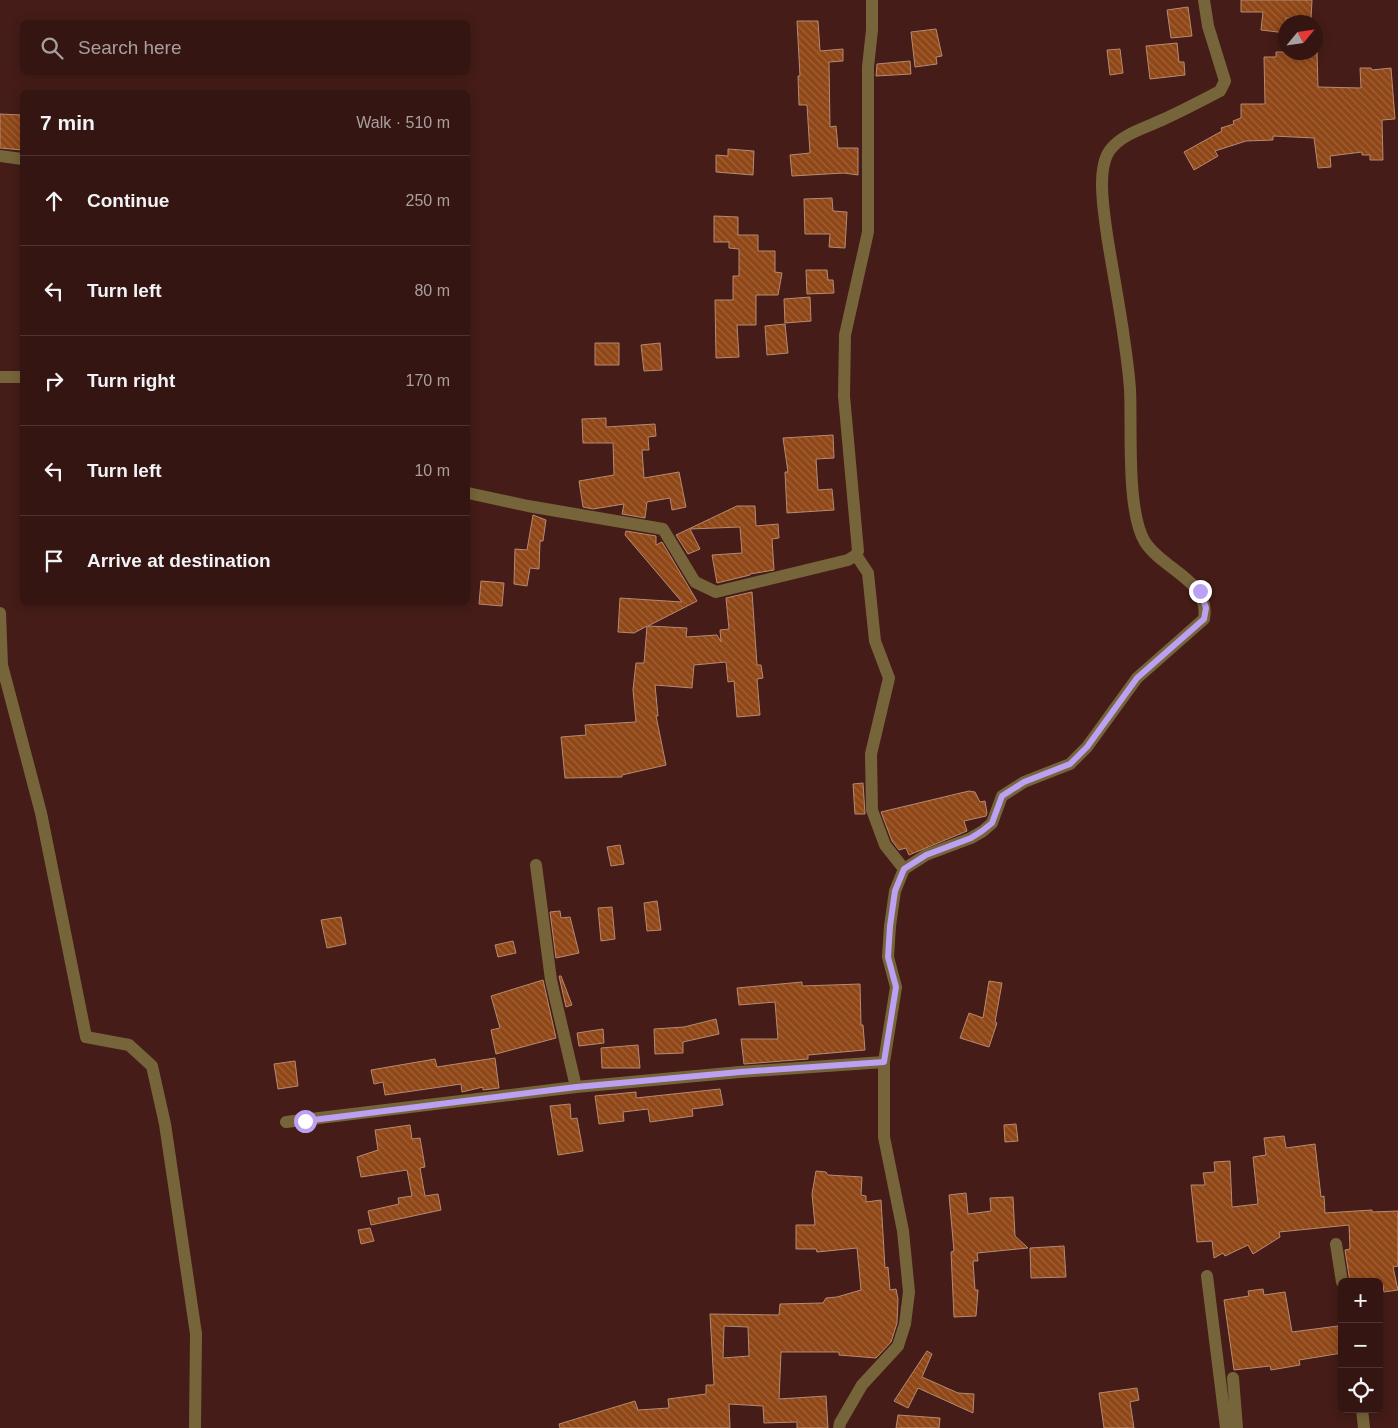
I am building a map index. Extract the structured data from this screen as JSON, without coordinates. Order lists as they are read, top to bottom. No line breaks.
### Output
{"north":"top right","page":{"search":"Search here","heading":["7 min","Walk · 510 m"],"list":[["Continue","250 m"],["Turn left","80 m"],["Turn right","170 m"],["Turn left","10 m"],"Arrive at destination"],"map_buttons":["+","−"]}}
